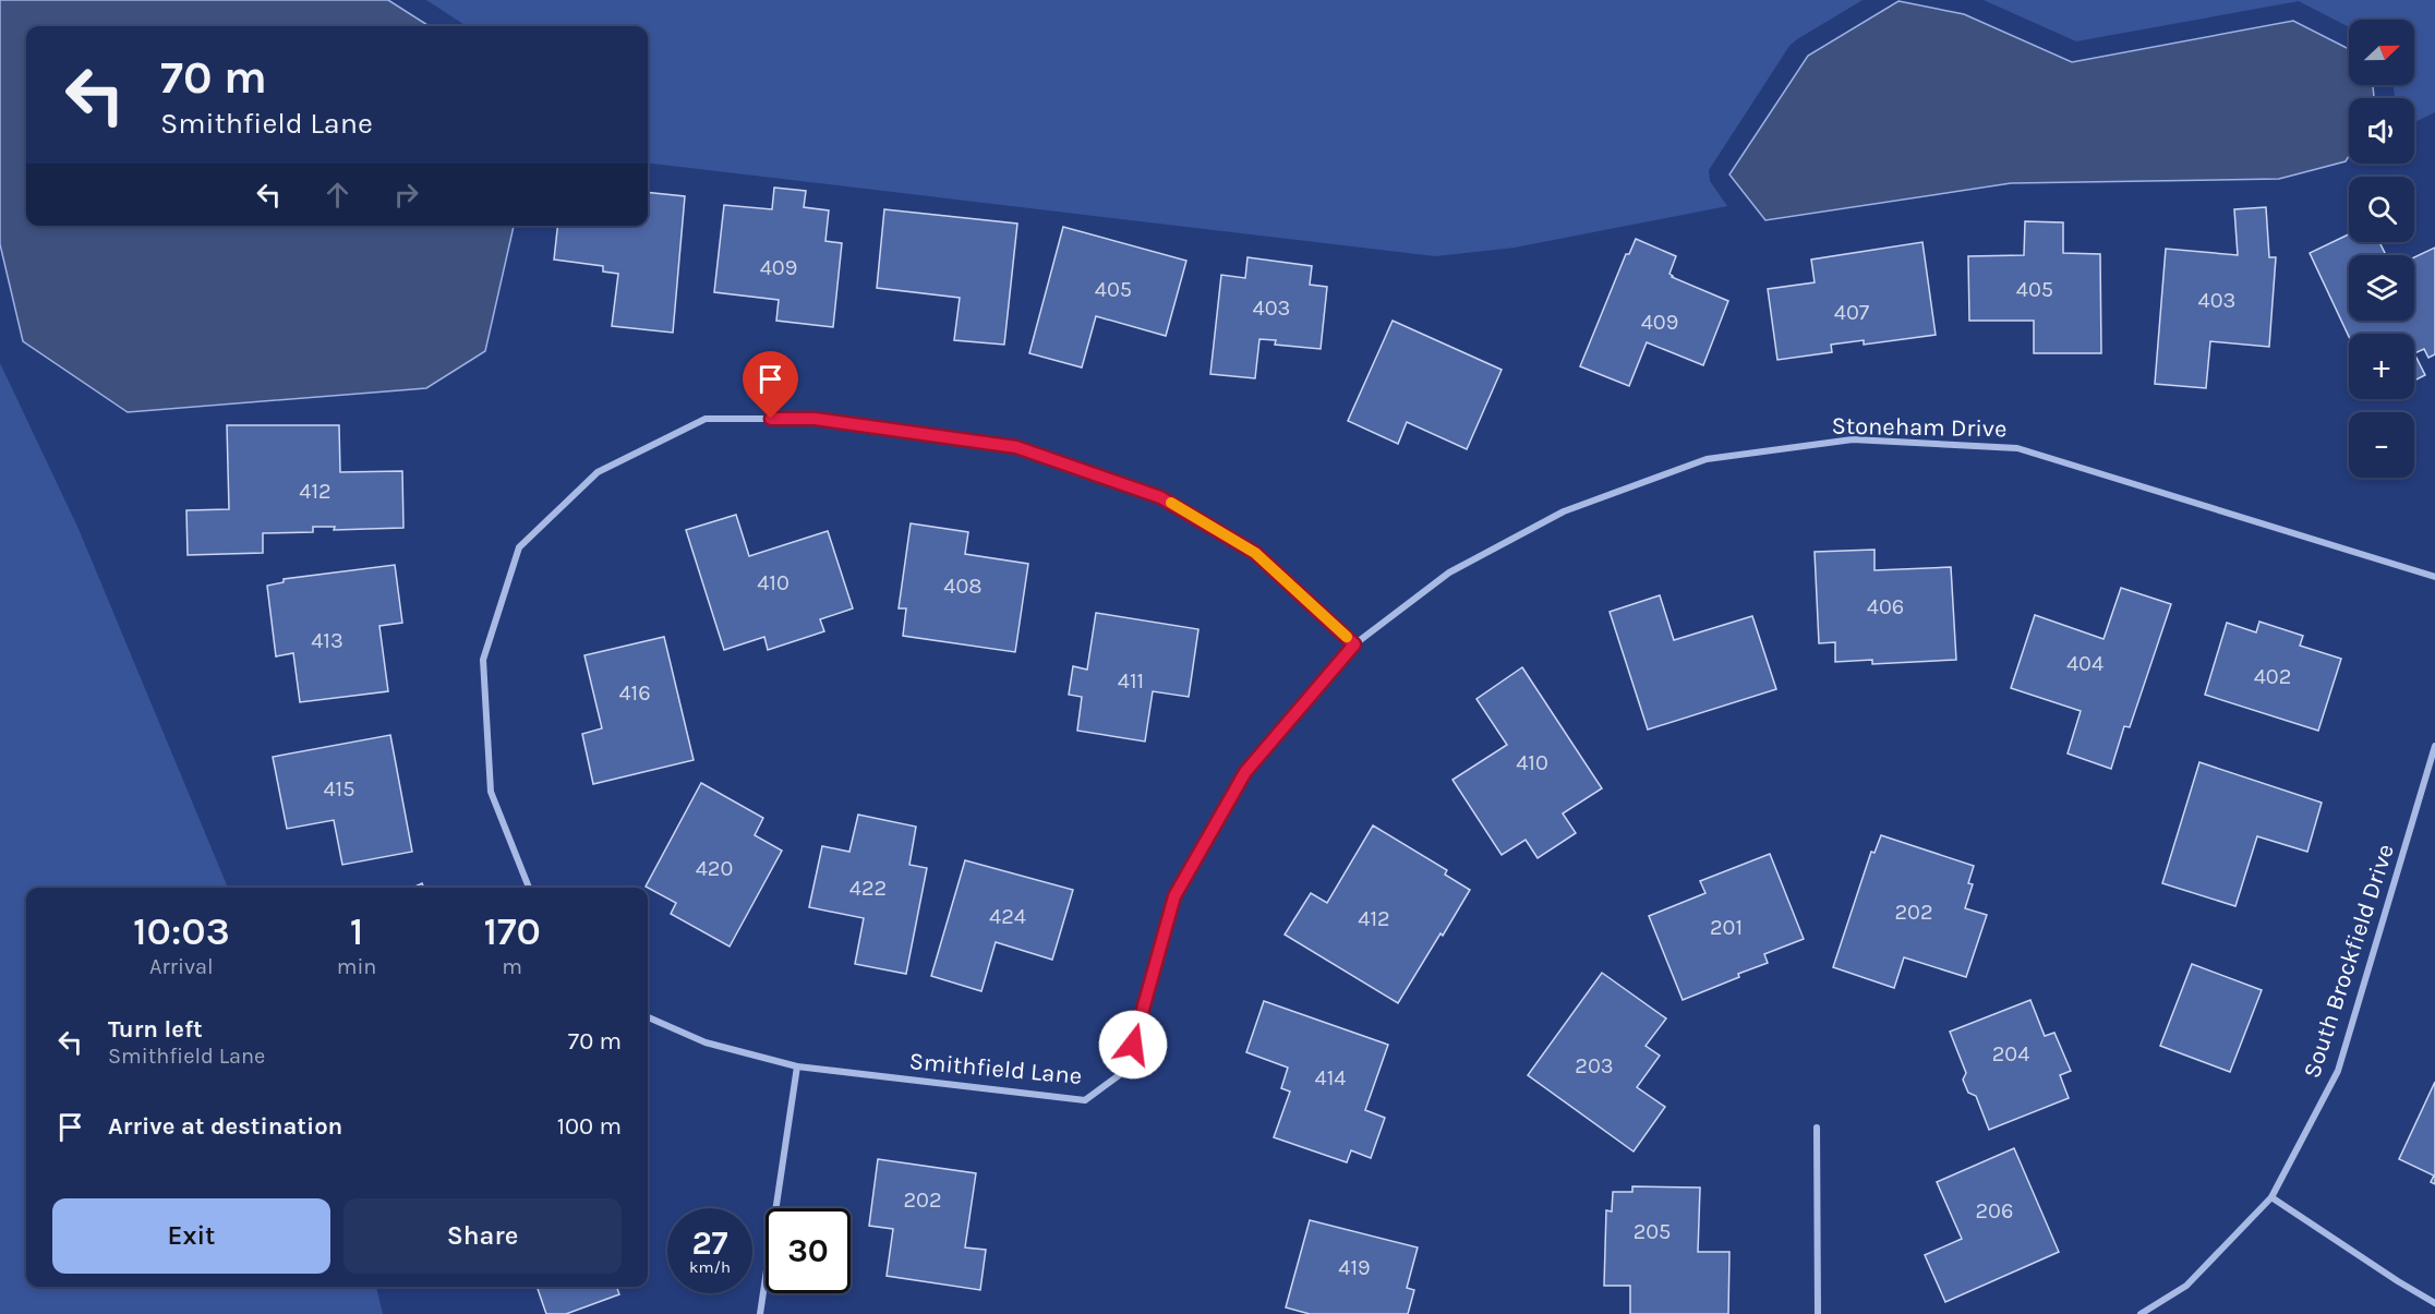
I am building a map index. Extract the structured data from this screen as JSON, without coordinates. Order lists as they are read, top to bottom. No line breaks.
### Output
{"streets":{"street":["Stoneham Drive","South Brockfield Drive","Smithfield Lane"]},"crossings":[["Stoneham Drive","Smithfield Lane"]],"house_numbers":["409","405","405","403","403","407","409","412","410","408","406","413","404","402","411","416","410","415","420","422","202","424","412","201","204","203","414","202","206","205","419"],"north":"right","page":{"map_buttons":["+","−"],"turn":["70 m","Smithfield Lane"],"eta":["10:03","Arrival","1","min","170","m"],"list":[{"name":"Turn left","note":"Smithfield Lane","value":"70 m"},{"name":"Arrive at destination","value":"100 m"}],"buttons":["Exit","Share"],"speed":"27 km/h","limit":"30"}}
